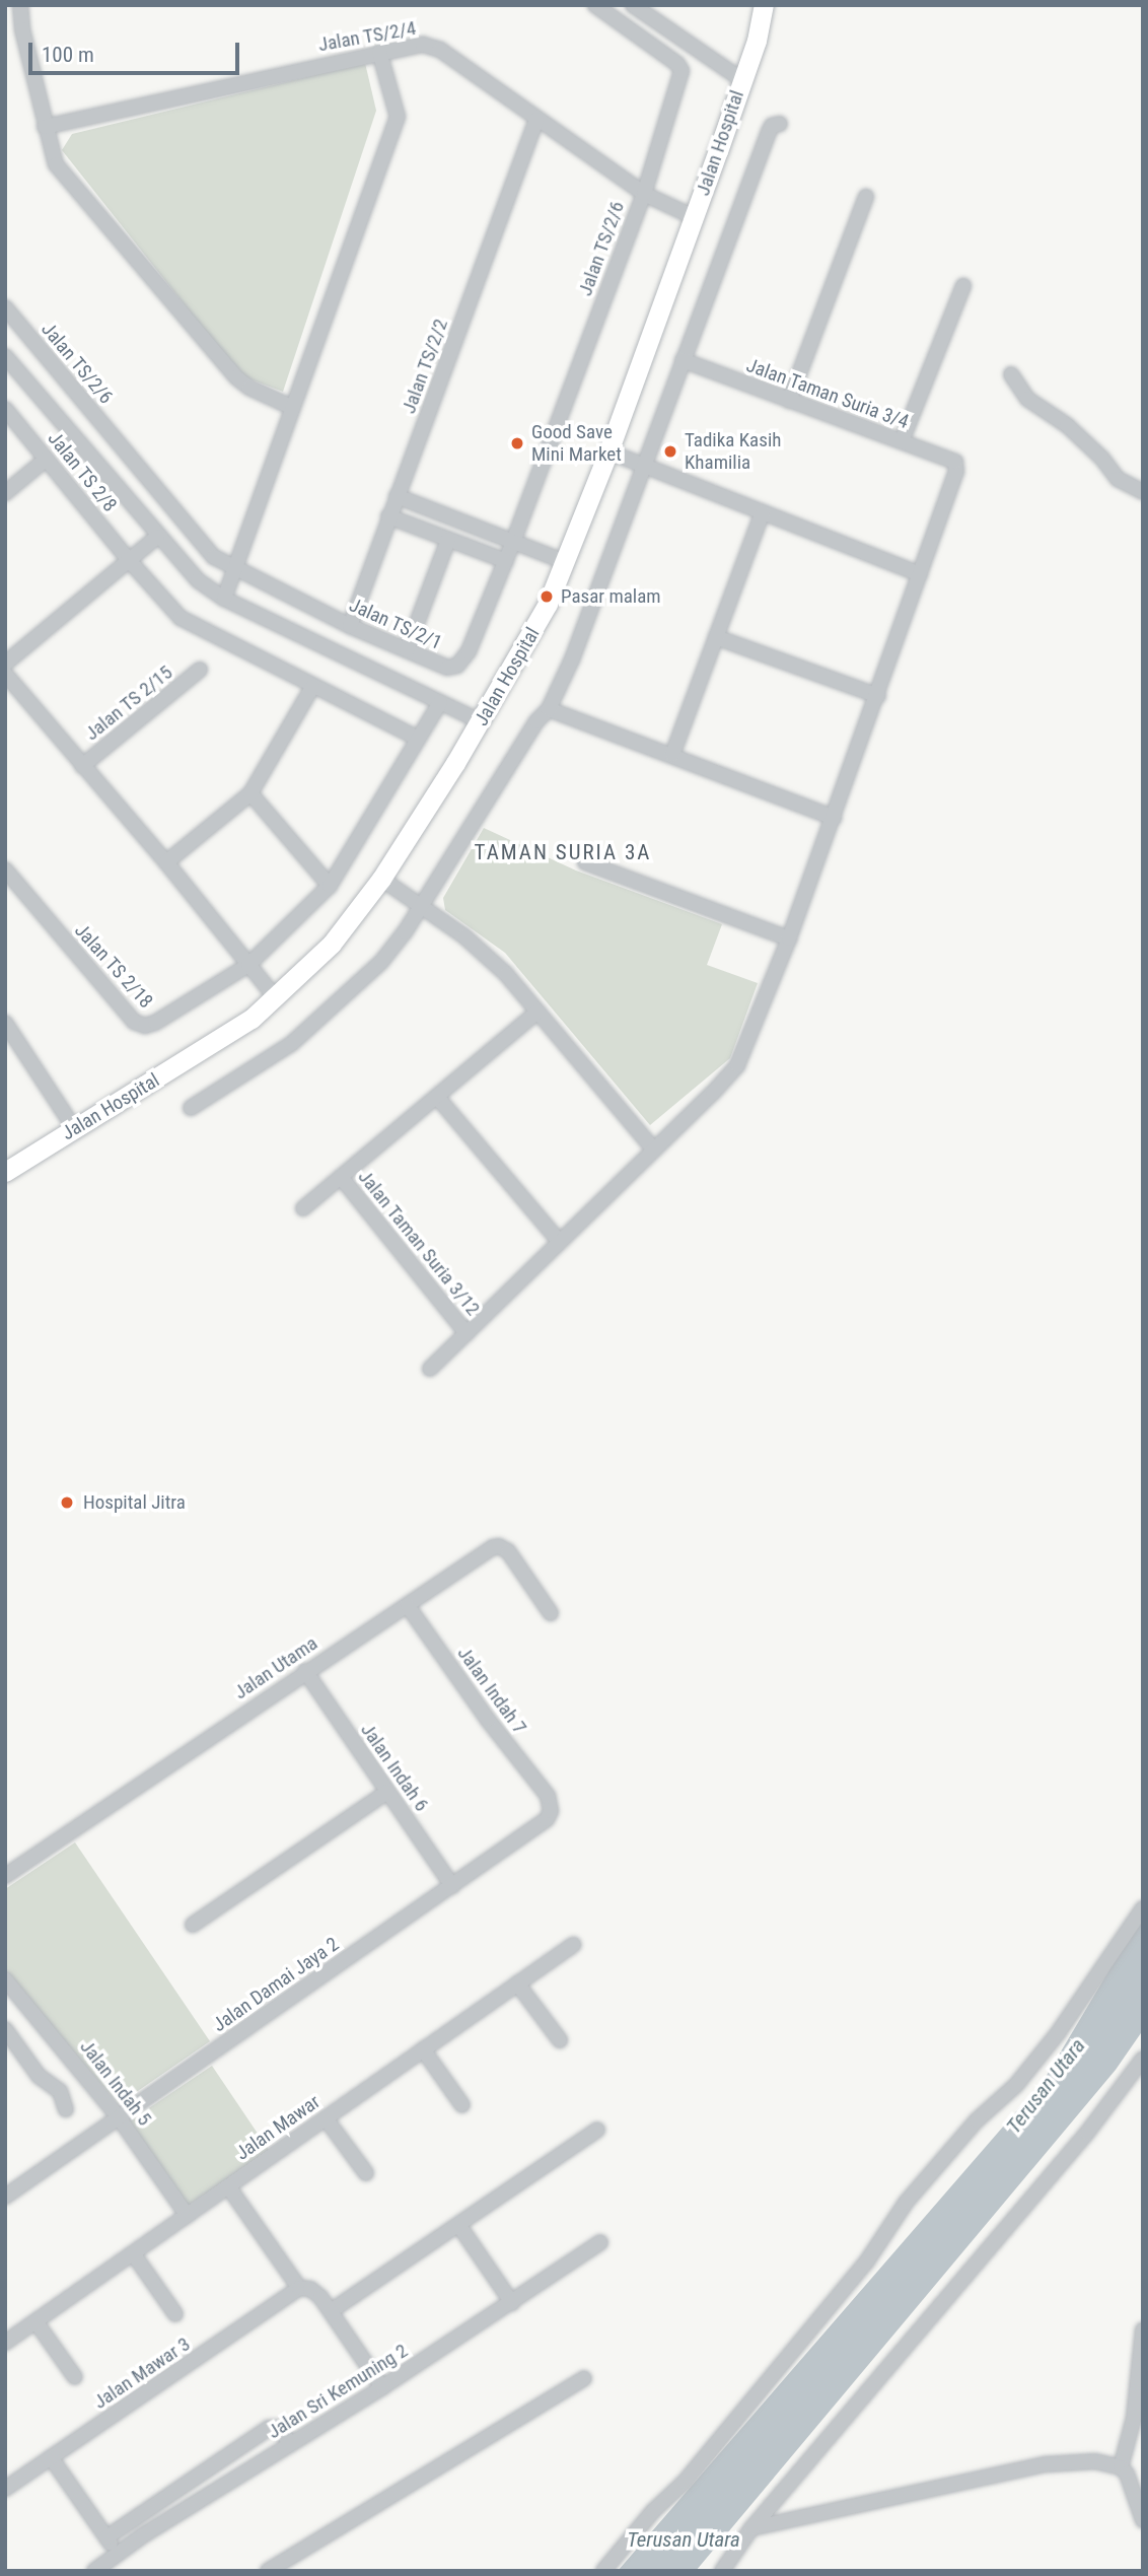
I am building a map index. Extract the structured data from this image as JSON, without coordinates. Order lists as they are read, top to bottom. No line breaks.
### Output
{"streets":{"street":["Jalan TS/2/4","Jalan Hospital","Jalan TS/2/6","Jalan TS/2/2","Jalan Taman Suria 3/4","Jalan TS 2/8","Jalan TS/2/1","Jalan TS 2/15","Jalan TS 2/18","Jalan Taman Suria 3/12","Jalan Utama","Jalan Indah 7","Jalan Indah 6","Jalan Damai Jaya 2","Jalan Indah 5","Jalan Mawar","Jalan Mawar 3","Jalan Sri Kemuning 2"]},"crossings":[["Jalan TS/2/4","Jalan Hospital"],["Jalan TS/2/4","Jalan TS/2/6"],["Jalan TS/2/4","Jalan TS/2/2"],["Jalan TS/2/6","Jalan TS/2/1"],["Jalan TS/2/2","Jalan TS/2/1"],["Jalan Utama","Jalan Indah 7"],["Jalan Utama","Jalan Indah 6"],["Jalan Indah 7","Jalan Damai Jaya 2"],["Jalan Indah 6","Jalan Damai Jaya 2"],["Jalan Damai Jaya 2","Jalan Indah 5"],["Jalan Indah 5","Jalan Mawar"]],"districts":["TAMAN SURIA 3A"],"water":["Terusan Utara"],"places":["Good Save Mini Market","Tadika Kasih Khamilia","Pasar malam","Hospital Jitra"],"scale_bar":"100 m"}
